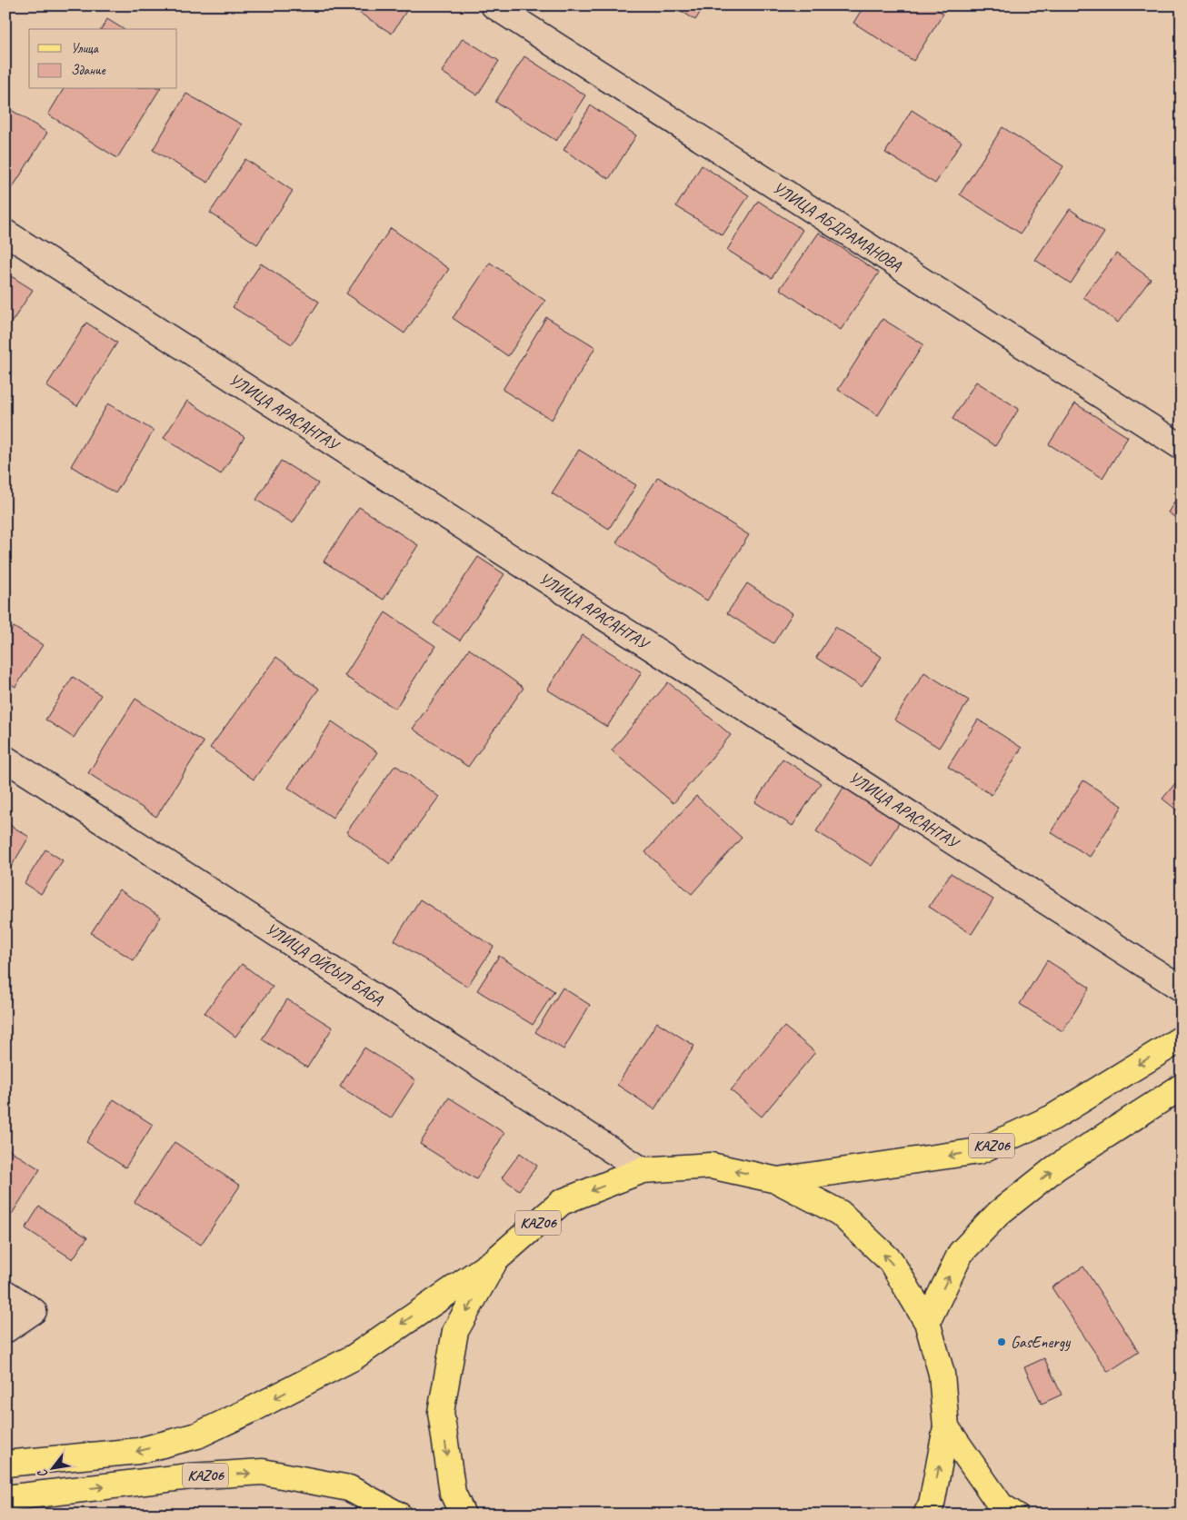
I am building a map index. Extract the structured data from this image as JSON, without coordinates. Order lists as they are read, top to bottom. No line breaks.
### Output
{"streets":{"main road":["KАZ06"],"street":["УЛИЦА АБДРАМАНОВА","УЛИЦА АРАСАНТАУ","УЛИЦА ОЙСЫЛ БАБА"]},"crossings":[["УЛИЦА ОЙСЫЛ БАБА","KАZ06"]],"places":["GasEnergy"],"legend":["Улица","Здание"],"north":"bottom left"}
